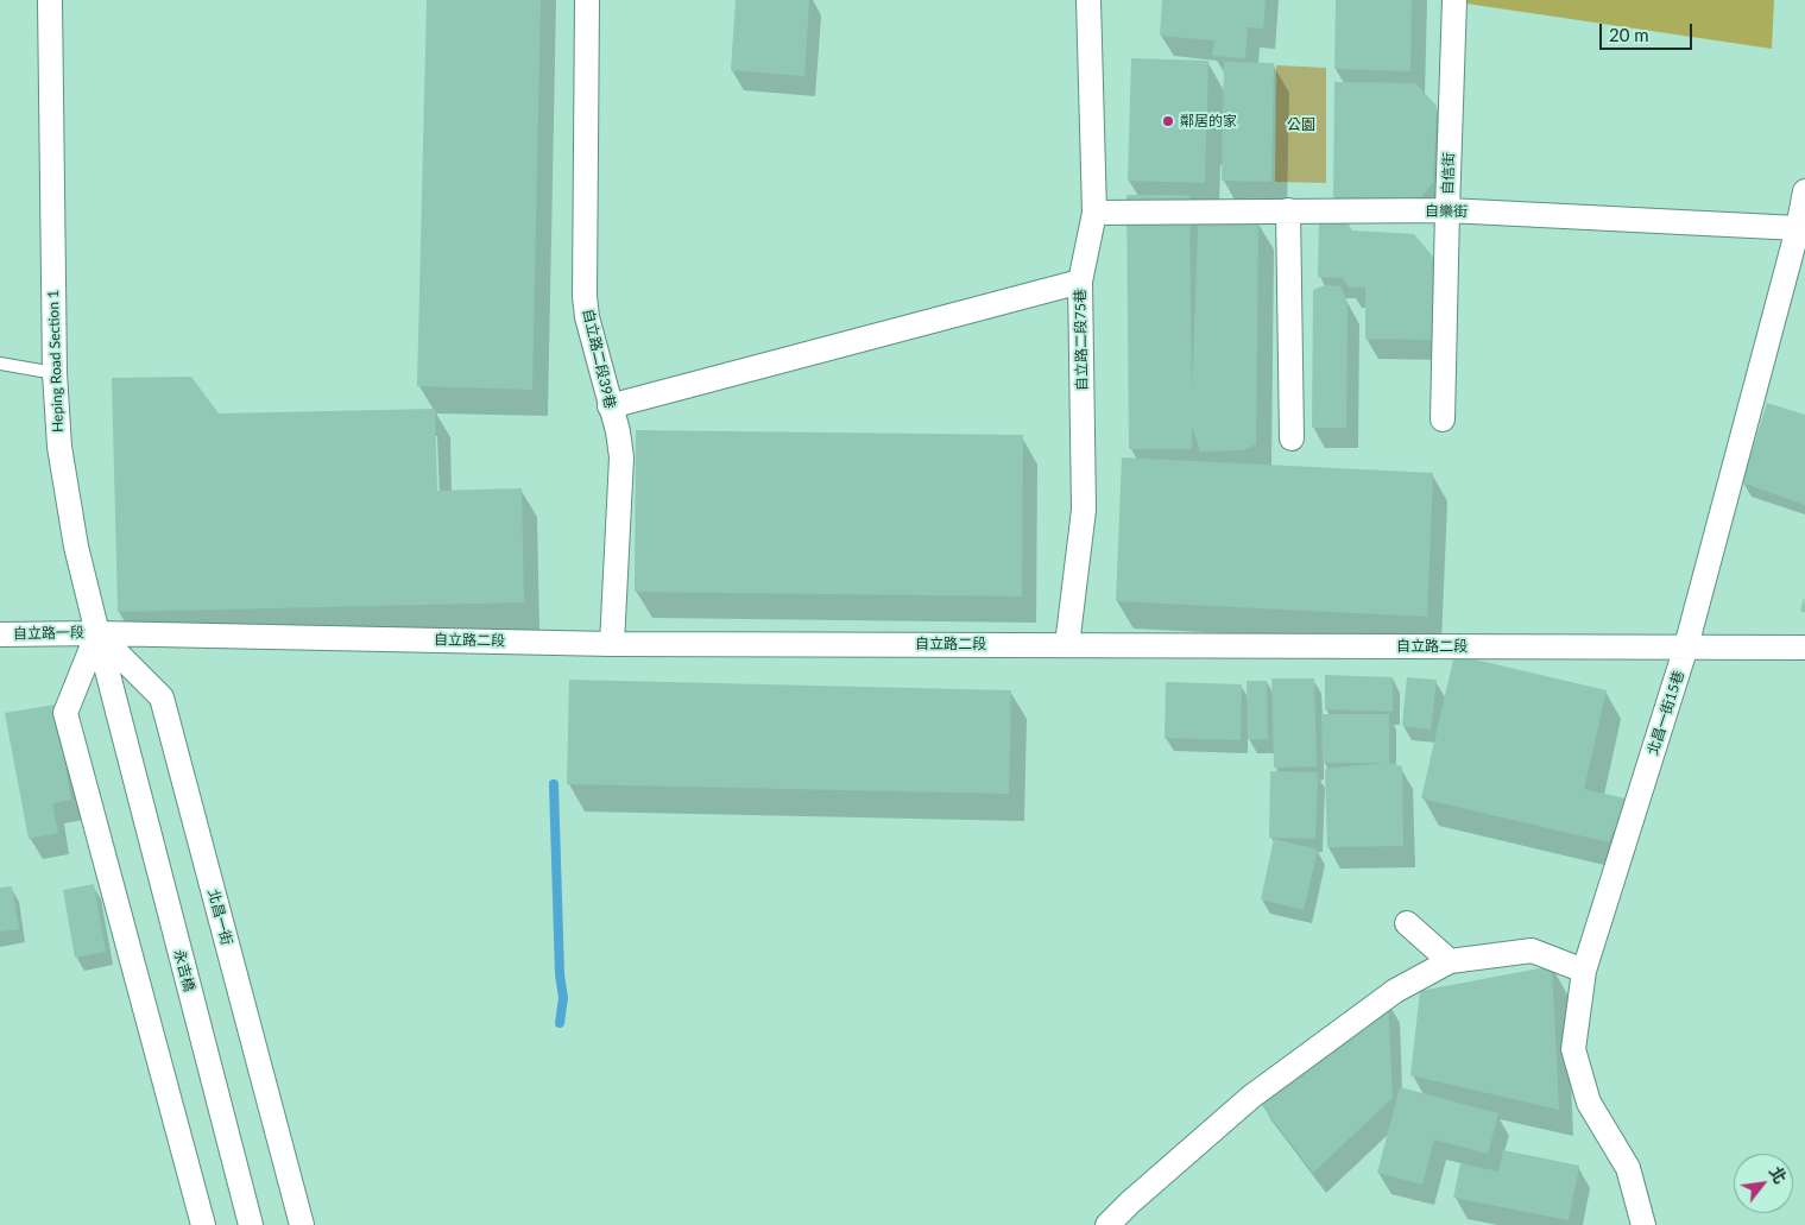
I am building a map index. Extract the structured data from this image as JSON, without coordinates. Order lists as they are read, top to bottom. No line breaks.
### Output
{"streets":{"street":["自信街","自樂街","自立路二段75巷","自立路二段39巷","Heping Road Section 1","自立路一段","自立路二段","北昌一街15巷","北昌一街","永吉橋"]},"crossings":[["自信街","自樂街"],["自樂街","自立路二段75巷"],["自樂街","北昌一街15巷"],["自立路二段75巷","自立路二段"],["自立路二段39巷","自立路二段"],["Heping Road Section 1","自立路一段"],["Heping Road Section 1","自立路二段"],["Heping Road Section 1","北昌一街"],["Heping Road Section 1","永吉橋"],["自立路一段","自立路二段"],["自立路一段","北昌一街"],["自立路二段","北昌一街15巷"],["自立路二段","北昌一街"]],"parks":["公園"],"places":["鄰居的家"],"scale_bar":"20 m","north":"top right"}
